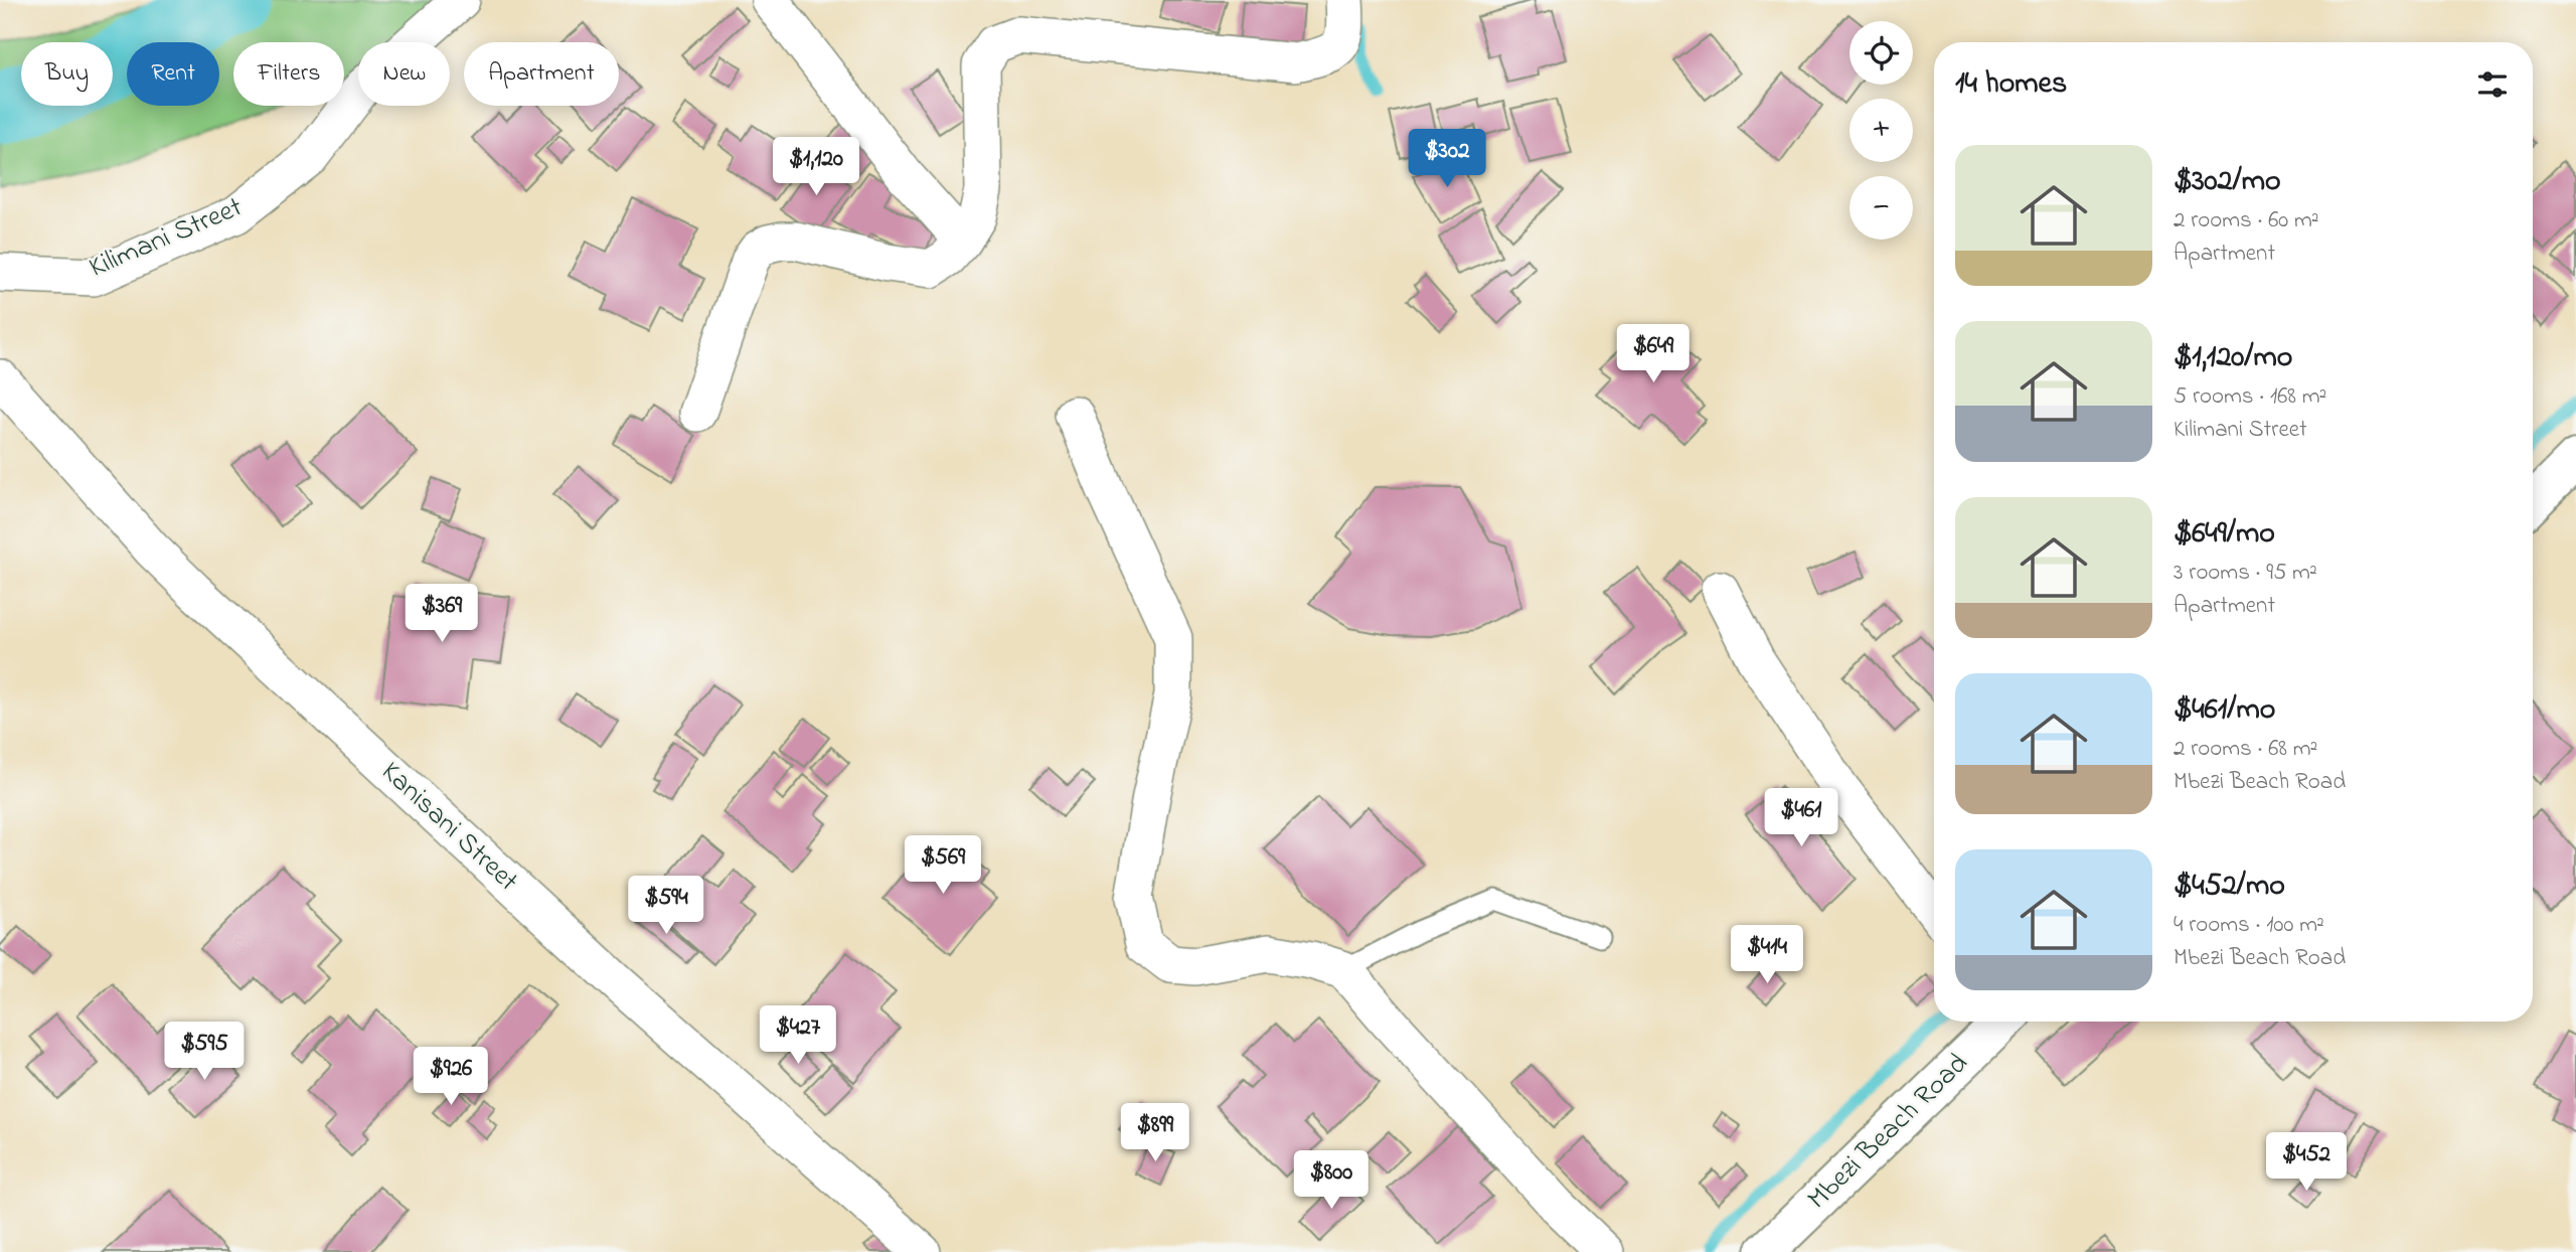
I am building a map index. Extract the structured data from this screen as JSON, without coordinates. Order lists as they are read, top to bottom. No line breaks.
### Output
{"streets":{"main road":["Mbezi Beach Road"],"street":["Kilimani Street","Kanisani Street"]},"page":{"map_buttons":["+","−"],"chip":["Buy","Rent","Filters","New","Apartment"],"heading":"14 homes","list":[{"name":"$302/mo","note":"2 rooms · 60 m² · Apartment"},{"name":"$1,120/mo","note":"5 rooms · 168 m² · Kilimani Street"},{"name":"$649/mo","note":"3 rooms · 95 m² · Apartment"},{"name":"$461/mo","note":"2 rooms · 68 m² · Mbezi Beach Road"},{"name":"$452/mo","note":"4 rooms · 100 m² · Mbezi Beach Road"}],"price":["$302","$1,120","$649","$369","$461","$569","$594","$414","$427","$595","$926","$899","$452","$800"]}}
